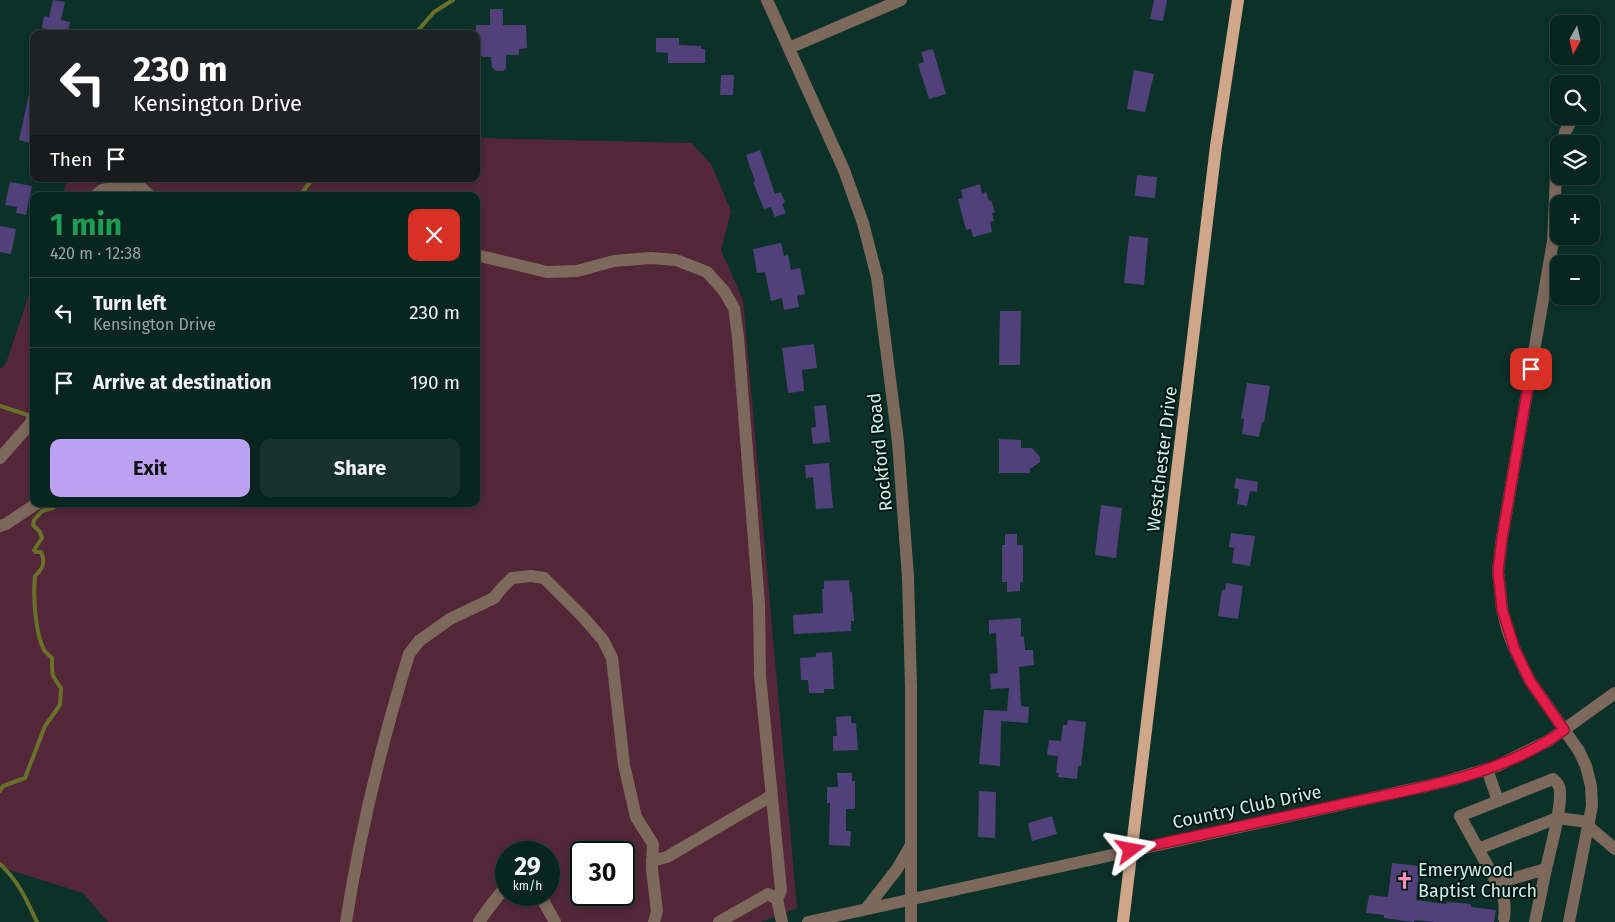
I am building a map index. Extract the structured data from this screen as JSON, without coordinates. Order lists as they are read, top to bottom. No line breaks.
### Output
{"streets":{"main road":["Westchester Drive"],"street":["Rockford Road","Country Club Drive"]},"crossings":[["Rockford Road","Country Club Drive"],["Westchester Drive","Country Club Drive"]],"places":{"church":["Emerywood Baptist Church"]},"north":"bottom","page":{"map_buttons":["+","−"],"turn":["230 m","Kensington Drive"],"then":"Then","heading":["1 min","420 m · 12:38"],"list":[{"name":"Turn left","note":"Kensington Drive","value":"230 m"},{"name":"Arrive at destination","value":"190 m"}],"buttons":["Exit","Share"],"speed":"29 km/h","limit":"30"}}
